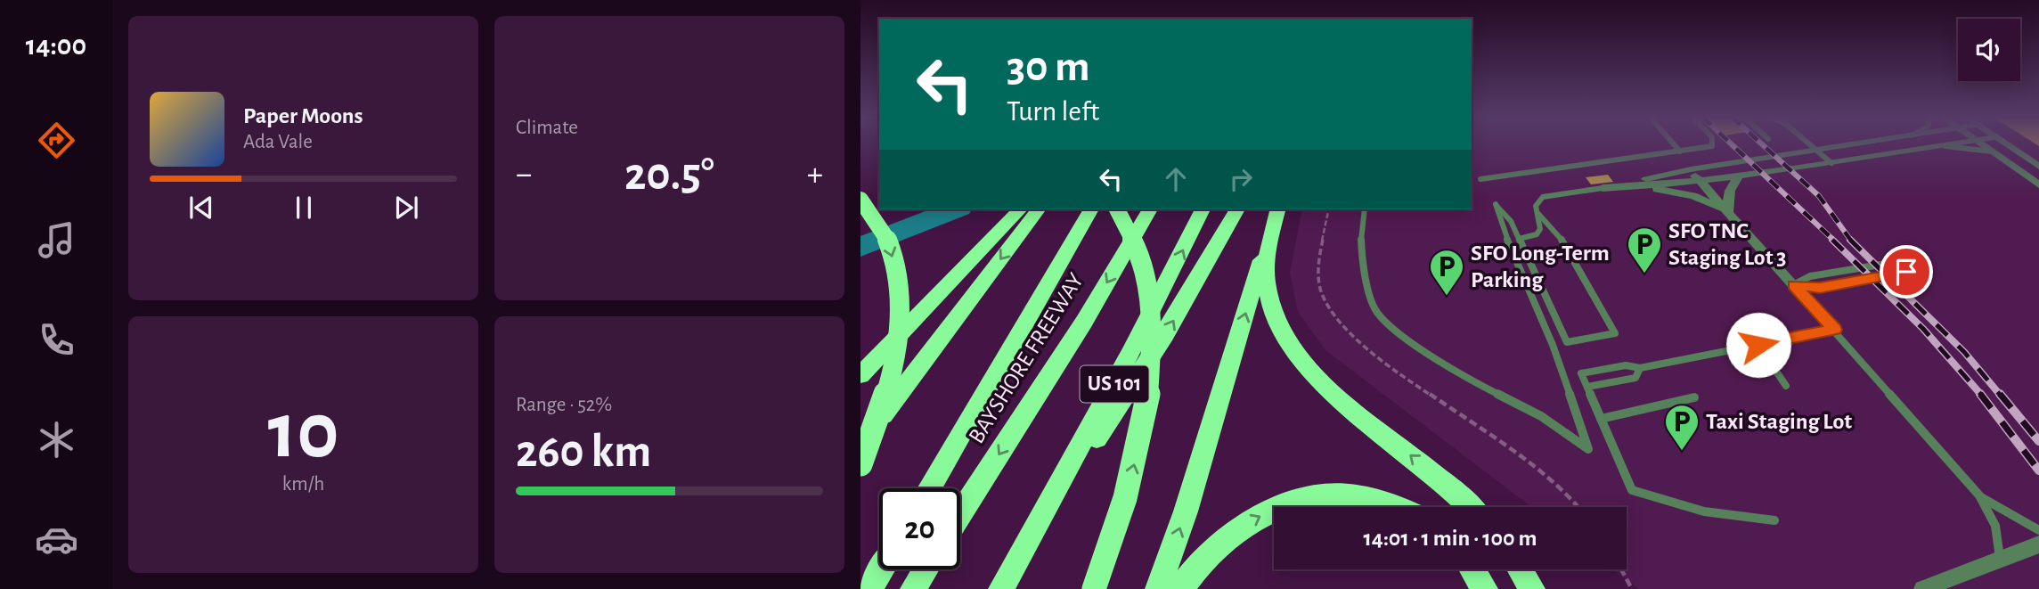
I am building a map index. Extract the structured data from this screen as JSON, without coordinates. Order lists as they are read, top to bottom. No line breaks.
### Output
{"streets":{"highway":["BAYSHORE FREEWAY","US 101"]},"places":{"parking":["SFO TNC Staging Lot 3","SFO Long-Term Parking","Taxi Staging Lot"]},"page":{"tabs":"14:00","tile":["Climate",["10","km/h"],["Range · 52%","260 km"]],"turn":["30 m","Turn left"],"song":["Paper Moons","Ada Vale"],"heat":["−","20.5°","+"],"limit":"20","trip":"14:01 · 1 min · 100 m"}}
